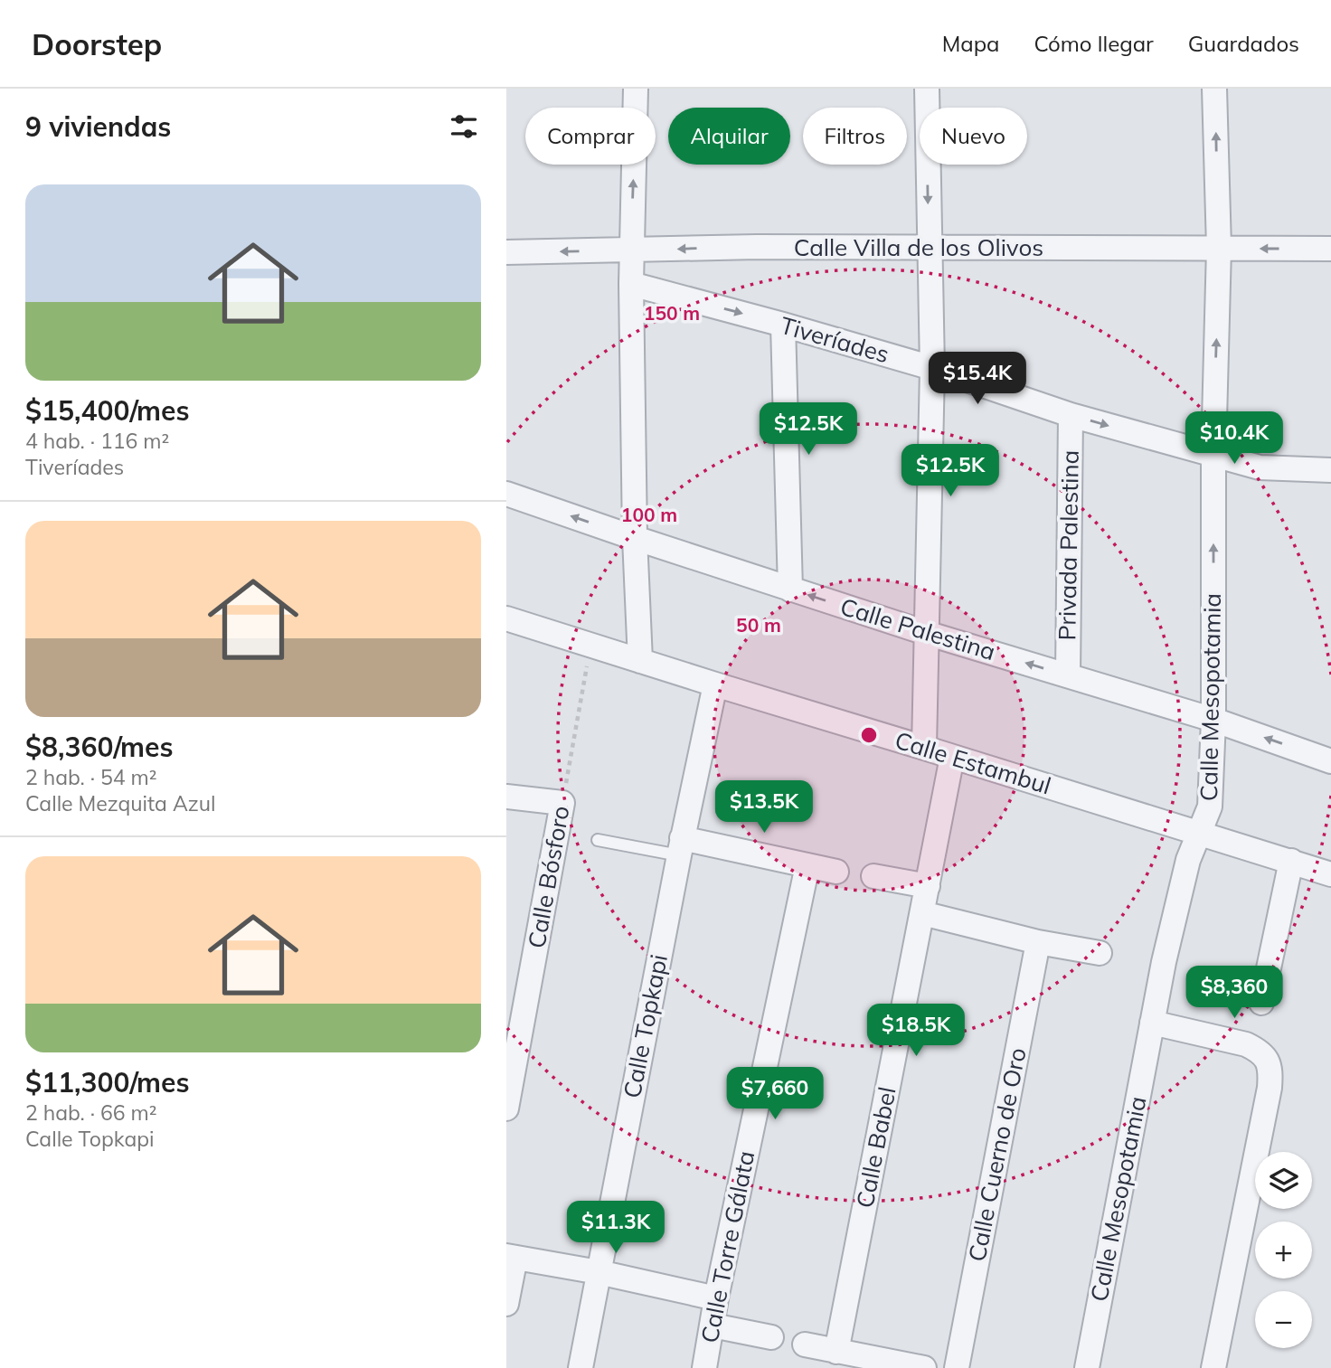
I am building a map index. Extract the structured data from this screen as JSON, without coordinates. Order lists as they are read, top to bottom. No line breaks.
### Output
{"streets":{"street":["Calle Villa de los Olivos","Tiveríades","Privada Palestina","Calle Palestina","Calle Mesopotamia","Calle Estambul","Calle Bósforo","Calle Topkapi","Calle Babel","Calle Cuerno de Oro","Calle Torre Gálata"]},"crossings":[["Calle Villa de los Olivos","Calle Mesopotamia"],["Tiveríades","Privada Palestina"],["Tiveríades","Calle Mesopotamia"],["Privada Palestina","Calle Palestina"],["Calle Palestina","Calle Mesopotamia"],["Calle Mesopotamia","Calle Estambul"],["Calle Estambul","Calle Bósforo"],["Calle Estambul","Calle Topkapi"],["Calle Estambul","Calle Babel"]],"one_way":["Calle Villa de los Olivos","Tiveríades","Calle Palestina","Calle Mesopotamia"],"page":{"header":"Doorstep","nav":["Mapa","Cómo llegar","Guardados"],"heading":"9 viviendas","chip":["Comprar","Alquilar","Filtros","Nuevo"],"list":[{"name":"$15,400/mes","note":"4 hab. · 116 m² · Tiveríades"},{"name":"$8,360/mes","note":"2 hab. · 54 m² · Calle Mezquita Azul"},{"name":"$11,300/mes","note":"2 hab. · 66 m² · Calle Topkapi"}],"price":["$15.4K","$12.5K","$10.4K","$12.5K","$13.5K","$8,360","$18.5K","$7,660","$11.3K"],"map_buttons":["+","−"]},"rings":["150 m","100 m","50 m"]}
